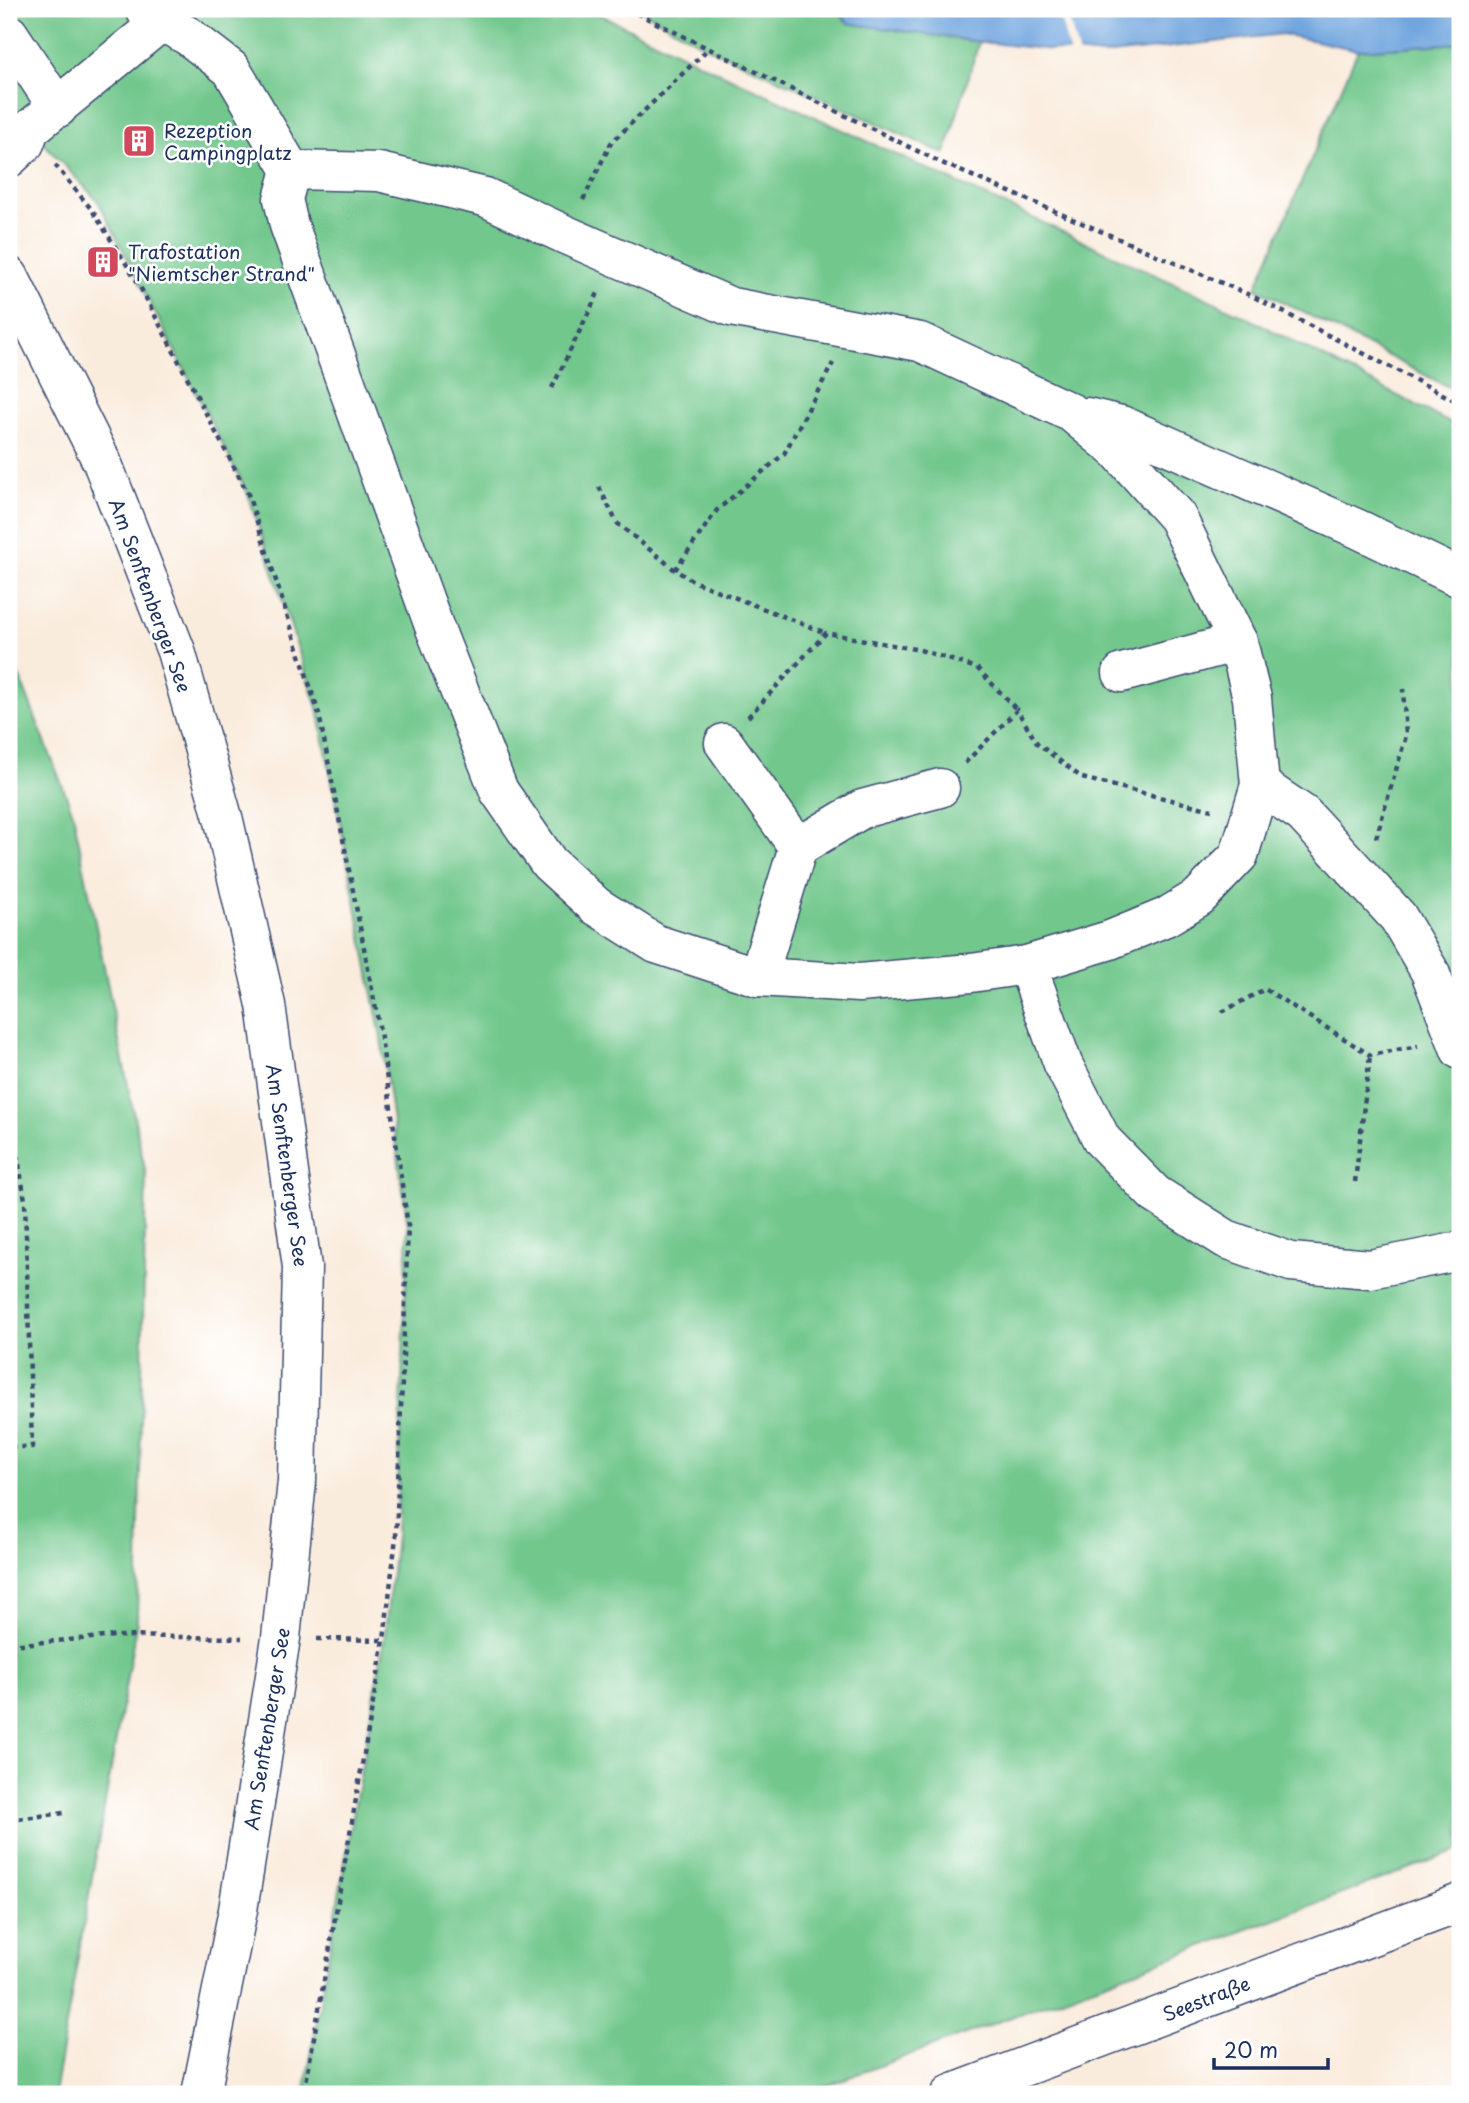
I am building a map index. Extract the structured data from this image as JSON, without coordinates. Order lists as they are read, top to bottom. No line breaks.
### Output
{"streets":{"street":["Am Senftenberger See","Seestraße"]},"places":{"building":["Rezeption Campingplatz","Trafostation \"Niemtscher Strand\""]},"scale_bar":"20 m"}
